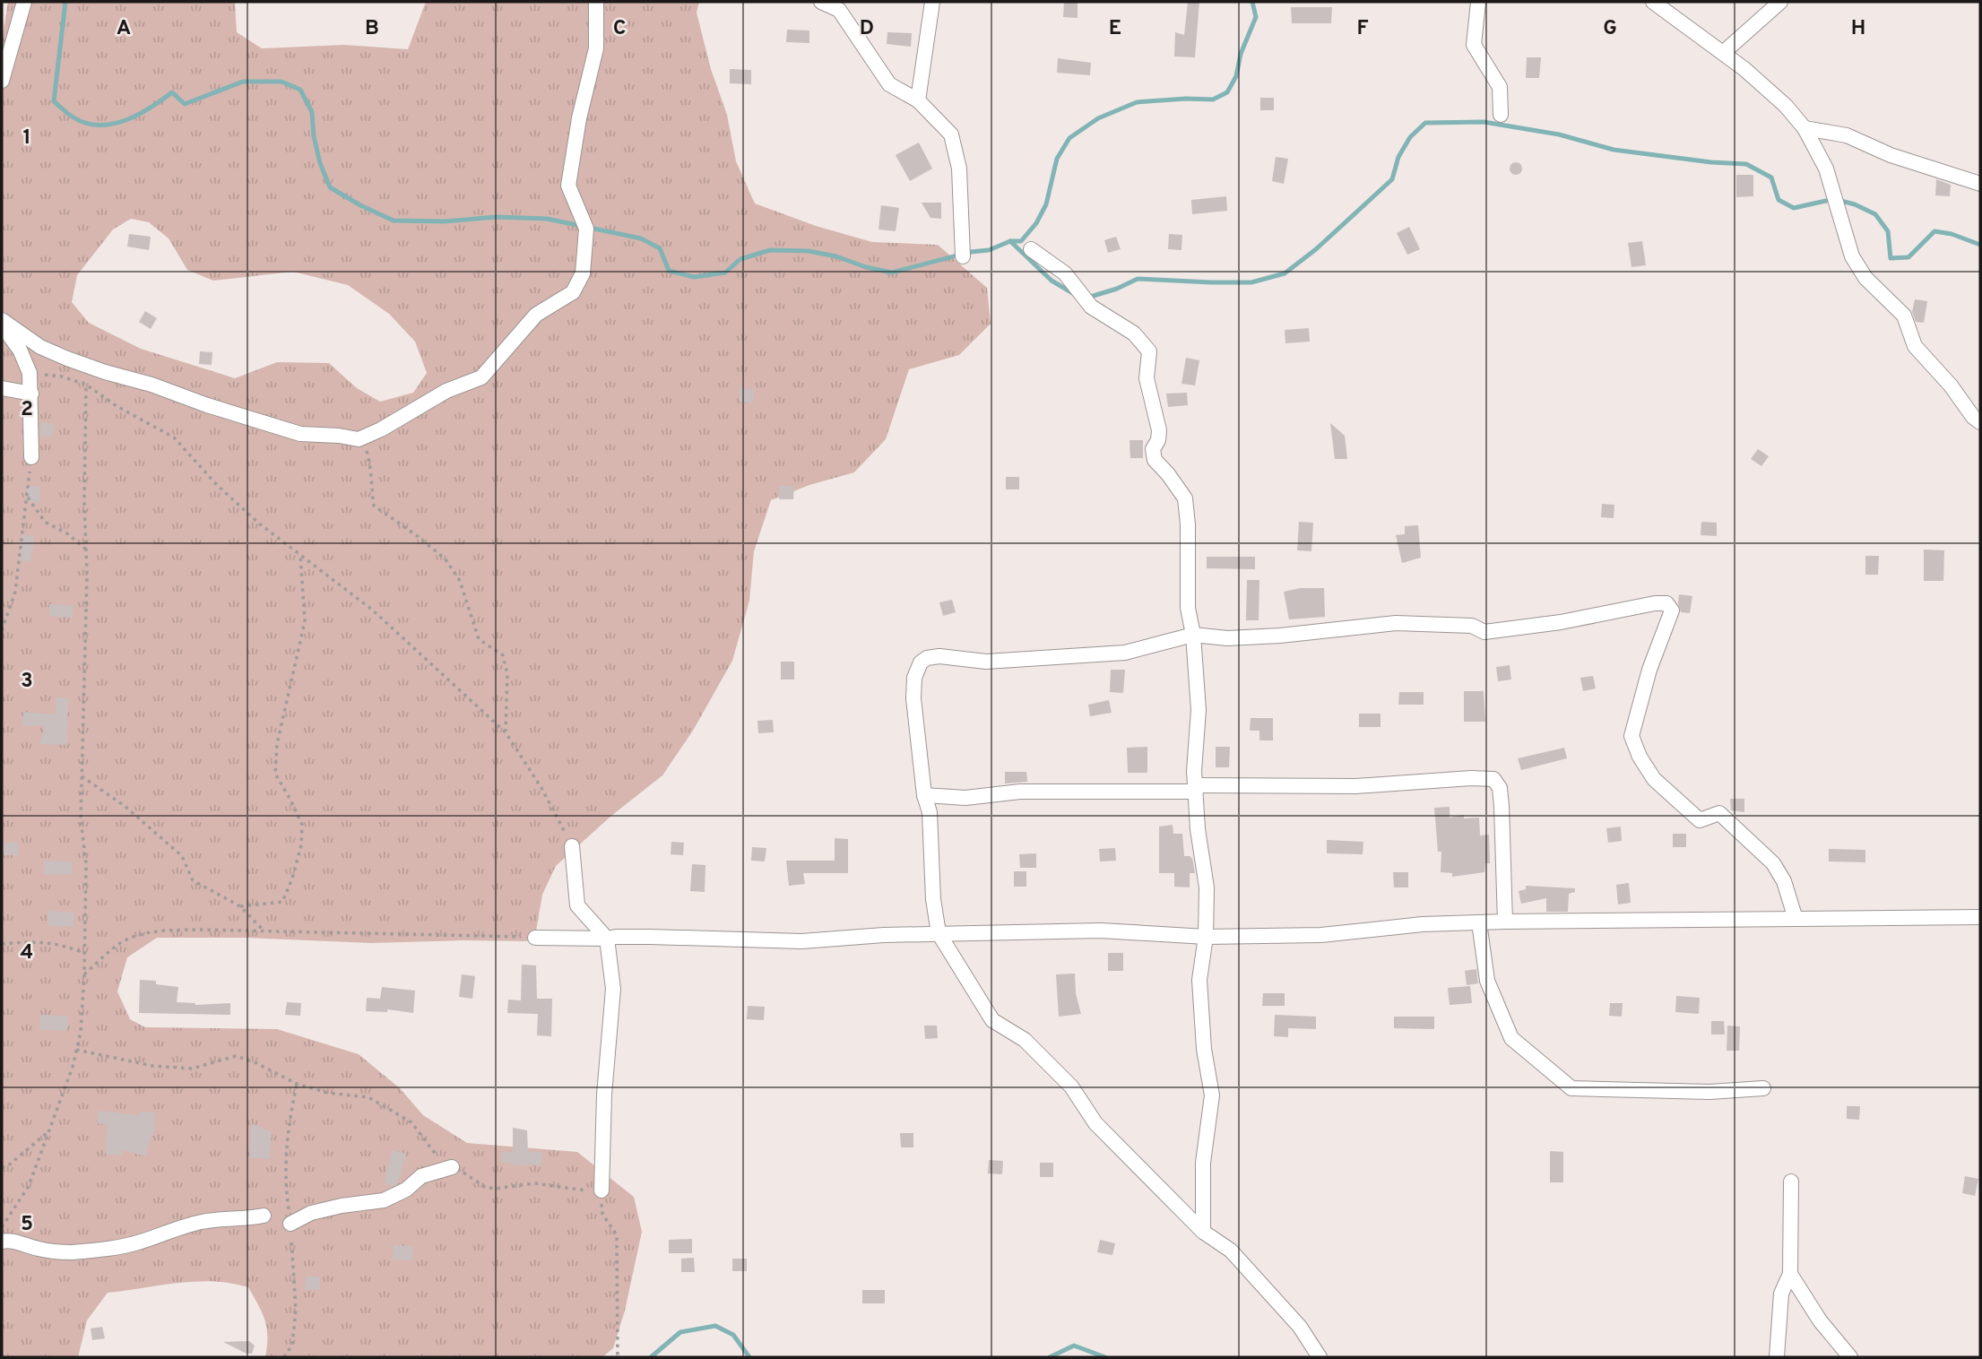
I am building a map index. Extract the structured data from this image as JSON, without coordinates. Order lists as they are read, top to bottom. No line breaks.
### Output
{"grid":{"columns":["A","B","C","D","E","F","G","H"],"rows":["1","2","3","4","5"]}}
